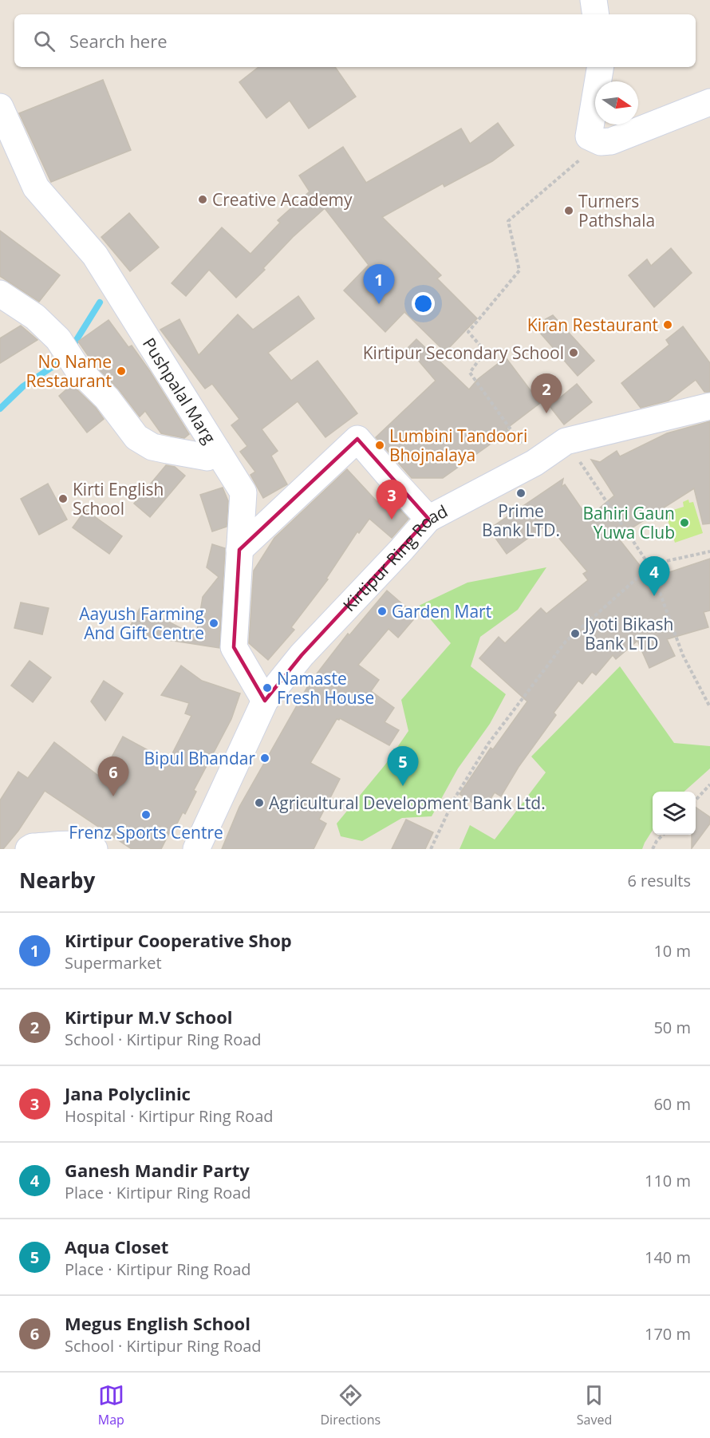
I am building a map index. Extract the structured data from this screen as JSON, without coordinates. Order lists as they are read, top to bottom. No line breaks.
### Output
{"streets":{"street":["Pushpalal Marg","Kirtipur Ring Road"]},"crossings":[["Pushpalal Marg","Kirtipur Ring Road"]],"places":["Creative Academy","Turners Pathshala","Kiran Restaurant","Kirtipur Secondary School","No Name Restaurant","Lumbini Tandoori Bhojnalaya","Prime Bank LTD.","Kirti English School","Bahiri Gaun Yuwa Club","Garden Mart","Aayush Farming And Gift Centre","Jyoti Bikash Bank LTD","Namaste Fresh House","Bipul Bhandar","Agricultural Development Bank Ltd.","Frenz Sports Centre"],"north":"right","page":{"search":"Search here","pins":["1","2","3","4","5","6"],"heading":["Nearby","6 results"],"list":[{"mark":"1","name":"Kirtipur Cooperative Shop","note":"Supermarket","value":"10 m"},{"mark":"2","name":"Kirtipur M.V School","note":"School · Kirtipur Ring Road","value":"50 m"},{"mark":"3","name":"Jana Polyclinic","note":"Hospital · Kirtipur Ring Road","value":"60 m"},{"mark":"4","name":"Ganesh Mandir Party","note":"Place · Kirtipur Ring Road","value":"110 m"},{"mark":"5","name":"Aqua Closet","note":"Place · Kirtipur Ring Road","value":"140 m"},{"mark":"6","name":"Megus English School","note":"School · Kirtipur Ring Road","value":"170 m"}],"nav":["Map","Directions","Saved"]}}
